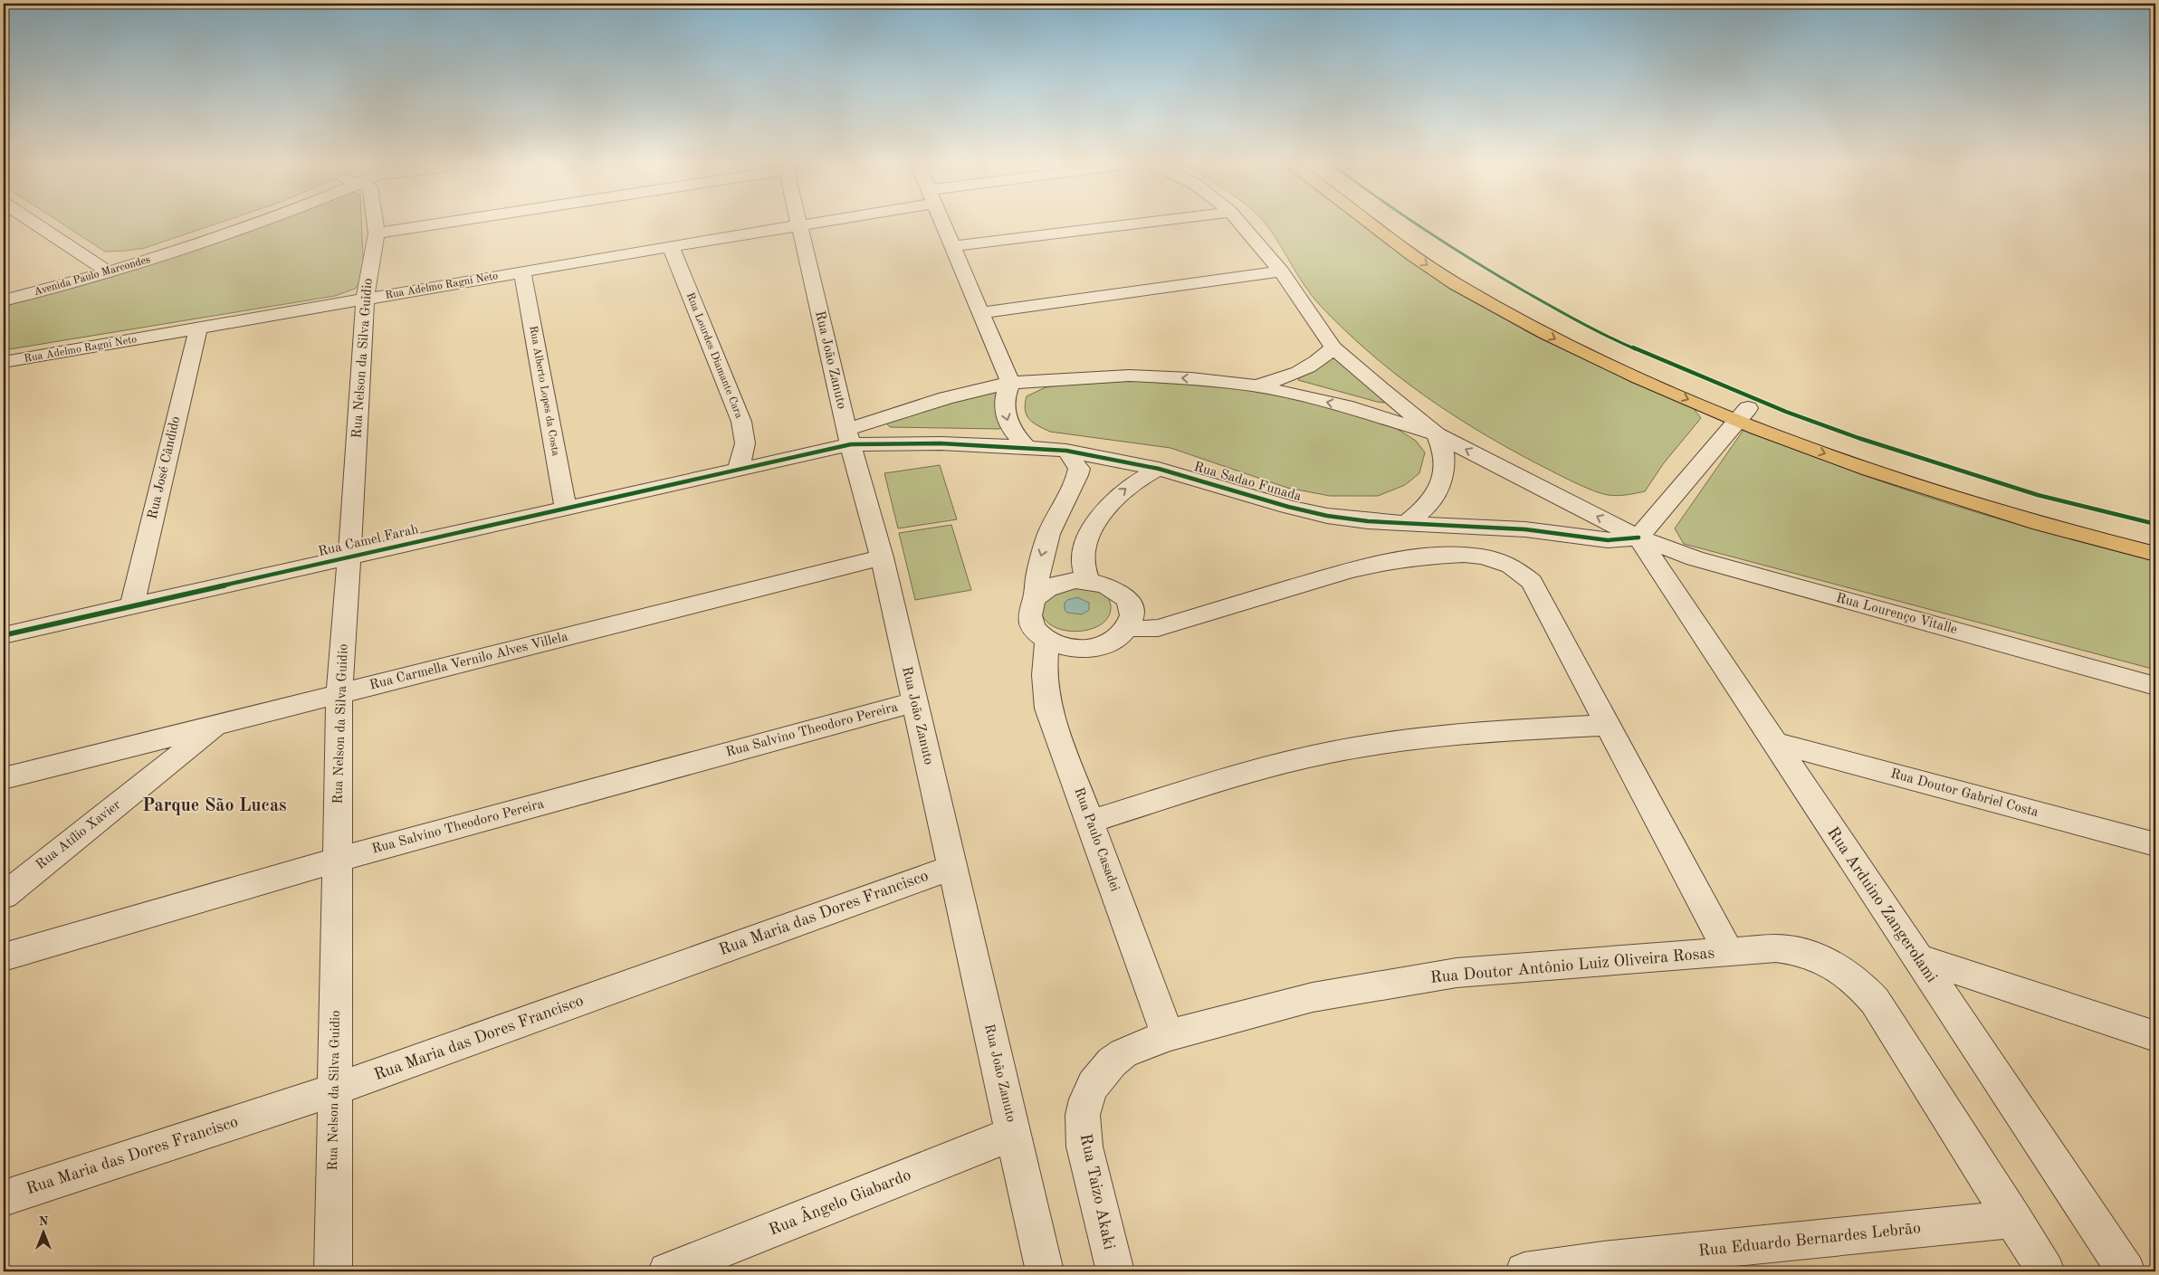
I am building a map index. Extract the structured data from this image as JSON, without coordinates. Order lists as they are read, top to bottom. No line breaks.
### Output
{"streets":{"street":["Avenida Paulo Marcondes","Rua Adelmo Ragni Neto","Rua Lourdes Diamante Cara","Rua Nelson da Silva Guidio","Rua João Zanuto","Rua Alberto Lopes da Costa","Rua José Cândido","Rua Sadao Funada","Rua Camel Farah","Rua Lourenço Vitalle","Rua Carmella Vernilo Alves Villela","Rua Salvino Theodoro Pereira","Rua Doutor Gabriel Costa","Rua Atílio Xavier","Rua Paulo Casadei","Rua Arduino Zangerolami","Rua Maria das Dores Francisco","Rua Doutor Antônio Luiz Oliveira Rosas","Rua Taizo Akaki","Rua Ângelo Giabardo","Rua Eduardo Bernardes Lebrão"]},"crossings":[["Rua Adelmo Ragni Neto","Rua Lourdes Diamante Cara"],["Rua Adelmo Ragni Neto","Rua Nelson da Silva Guidio"],["Rua Adelmo Ragni Neto","Rua João Zanuto"],["Rua Adelmo Ragni Neto","Rua Alberto Lopes da Costa"],["Rua Adelmo Ragni Neto","Rua José Cândido"],["Rua Lourdes Diamante Cara","Rua Camel Farah"],["Rua Nelson da Silva Guidio","Rua Camel Farah"],["Rua Nelson da Silva Guidio","Rua Carmella Vernilo Alves Villela"],["Rua Nelson da Silva Guidio","Rua Salvino Theodoro Pereira"],["Rua Nelson da Silva Guidio","Rua Maria das Dores Francisco"],["Rua João Zanuto","Rua Sadao Funada"],["Rua João Zanuto","Rua Camel Farah"],["Rua João Zanuto","Rua Carmella Vernilo Alves Villela"],["Rua João Zanuto","Rua Salvino Theodoro Pereira"],["Rua João Zanuto","Rua Maria das Dores Francisco"],["Rua João Zanuto","Rua Ângelo Giabardo"],["Rua Alberto Lopes da Costa","Rua Camel Farah"],["Rua José Cândido","Rua Camel Farah"],["Rua Sadao Funada","Rua Camel Farah"],["Rua Sadao Funada","Rua Lourenço Vitalle"],["Rua Sadao Funada","Rua Arduino Zangerolami"],["Rua Lourenço Vitalle","Rua Arduino Zangerolami"],["Rua Carmella Vernilo Alves Villela","Rua Atílio Xavier"],["Rua Doutor Gabriel Costa","Rua Arduino Zangerolami"],["Rua Paulo Casadei","Rua Doutor Antônio Luiz Oliveira Rosas"],["Rua Doutor Antônio Luiz Oliveira Rosas","Rua Taizo Akaki"],["Rua Doutor Antônio Luiz Oliveira Rosas","Rua Eduardo Bernardes Lebrão"]],"districts":["Parque São Lucas"],"north":"top"}
